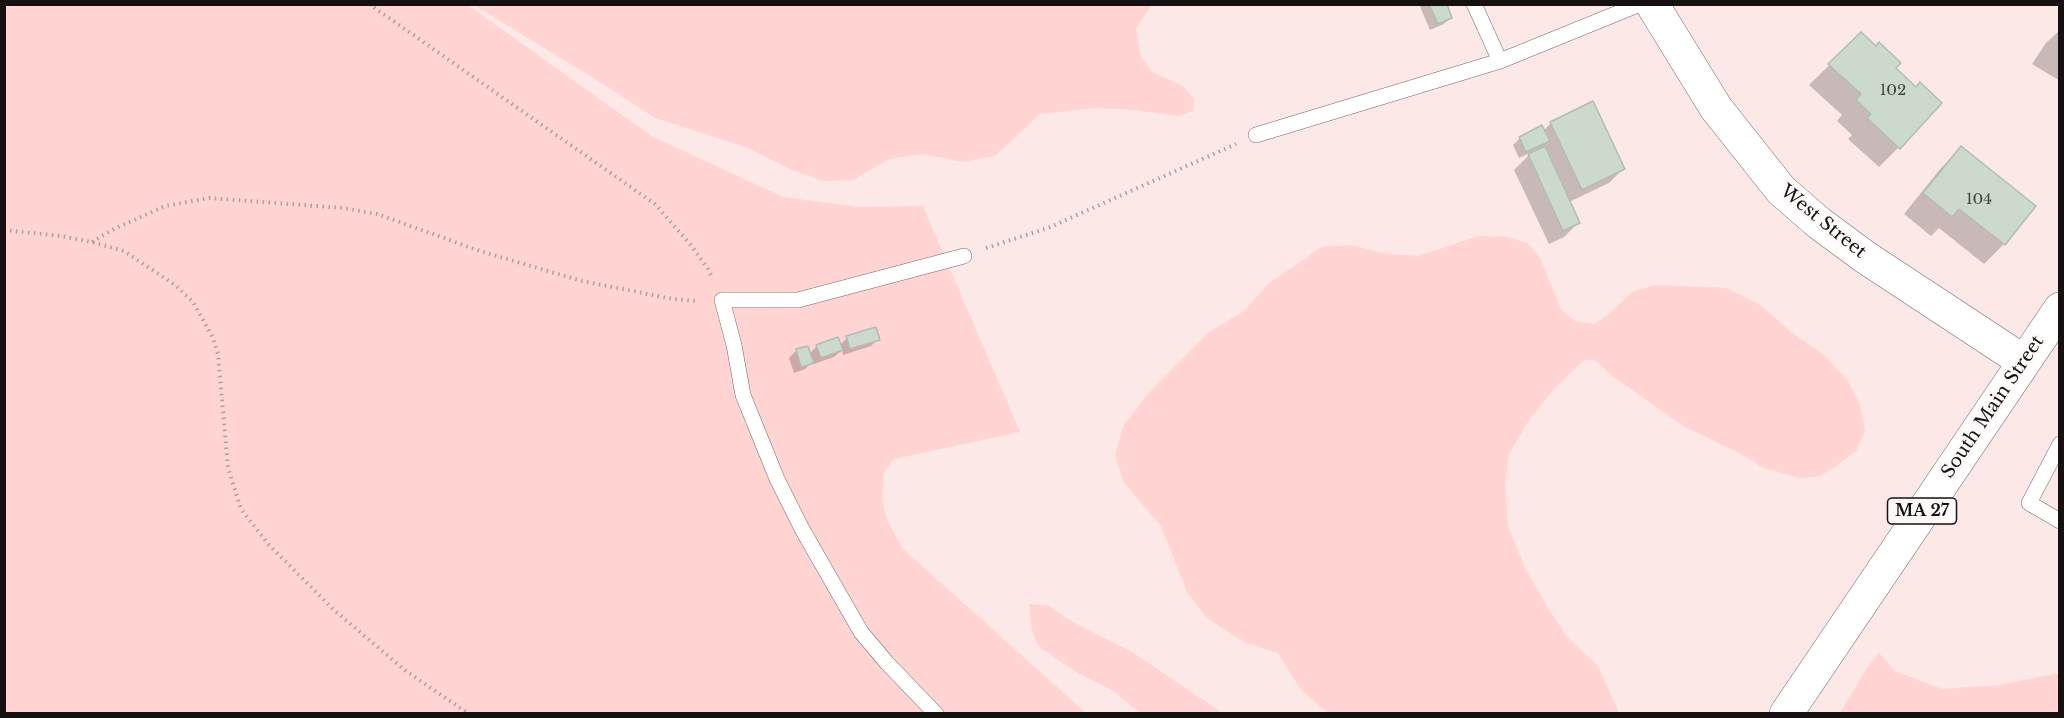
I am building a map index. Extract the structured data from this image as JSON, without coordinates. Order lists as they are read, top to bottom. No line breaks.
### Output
{"streets":{"street":["West Street","South Main Street","MA 27"]},"crossings":[["West Street","South Main Street"]],"house_numbers":["102","104"]}
